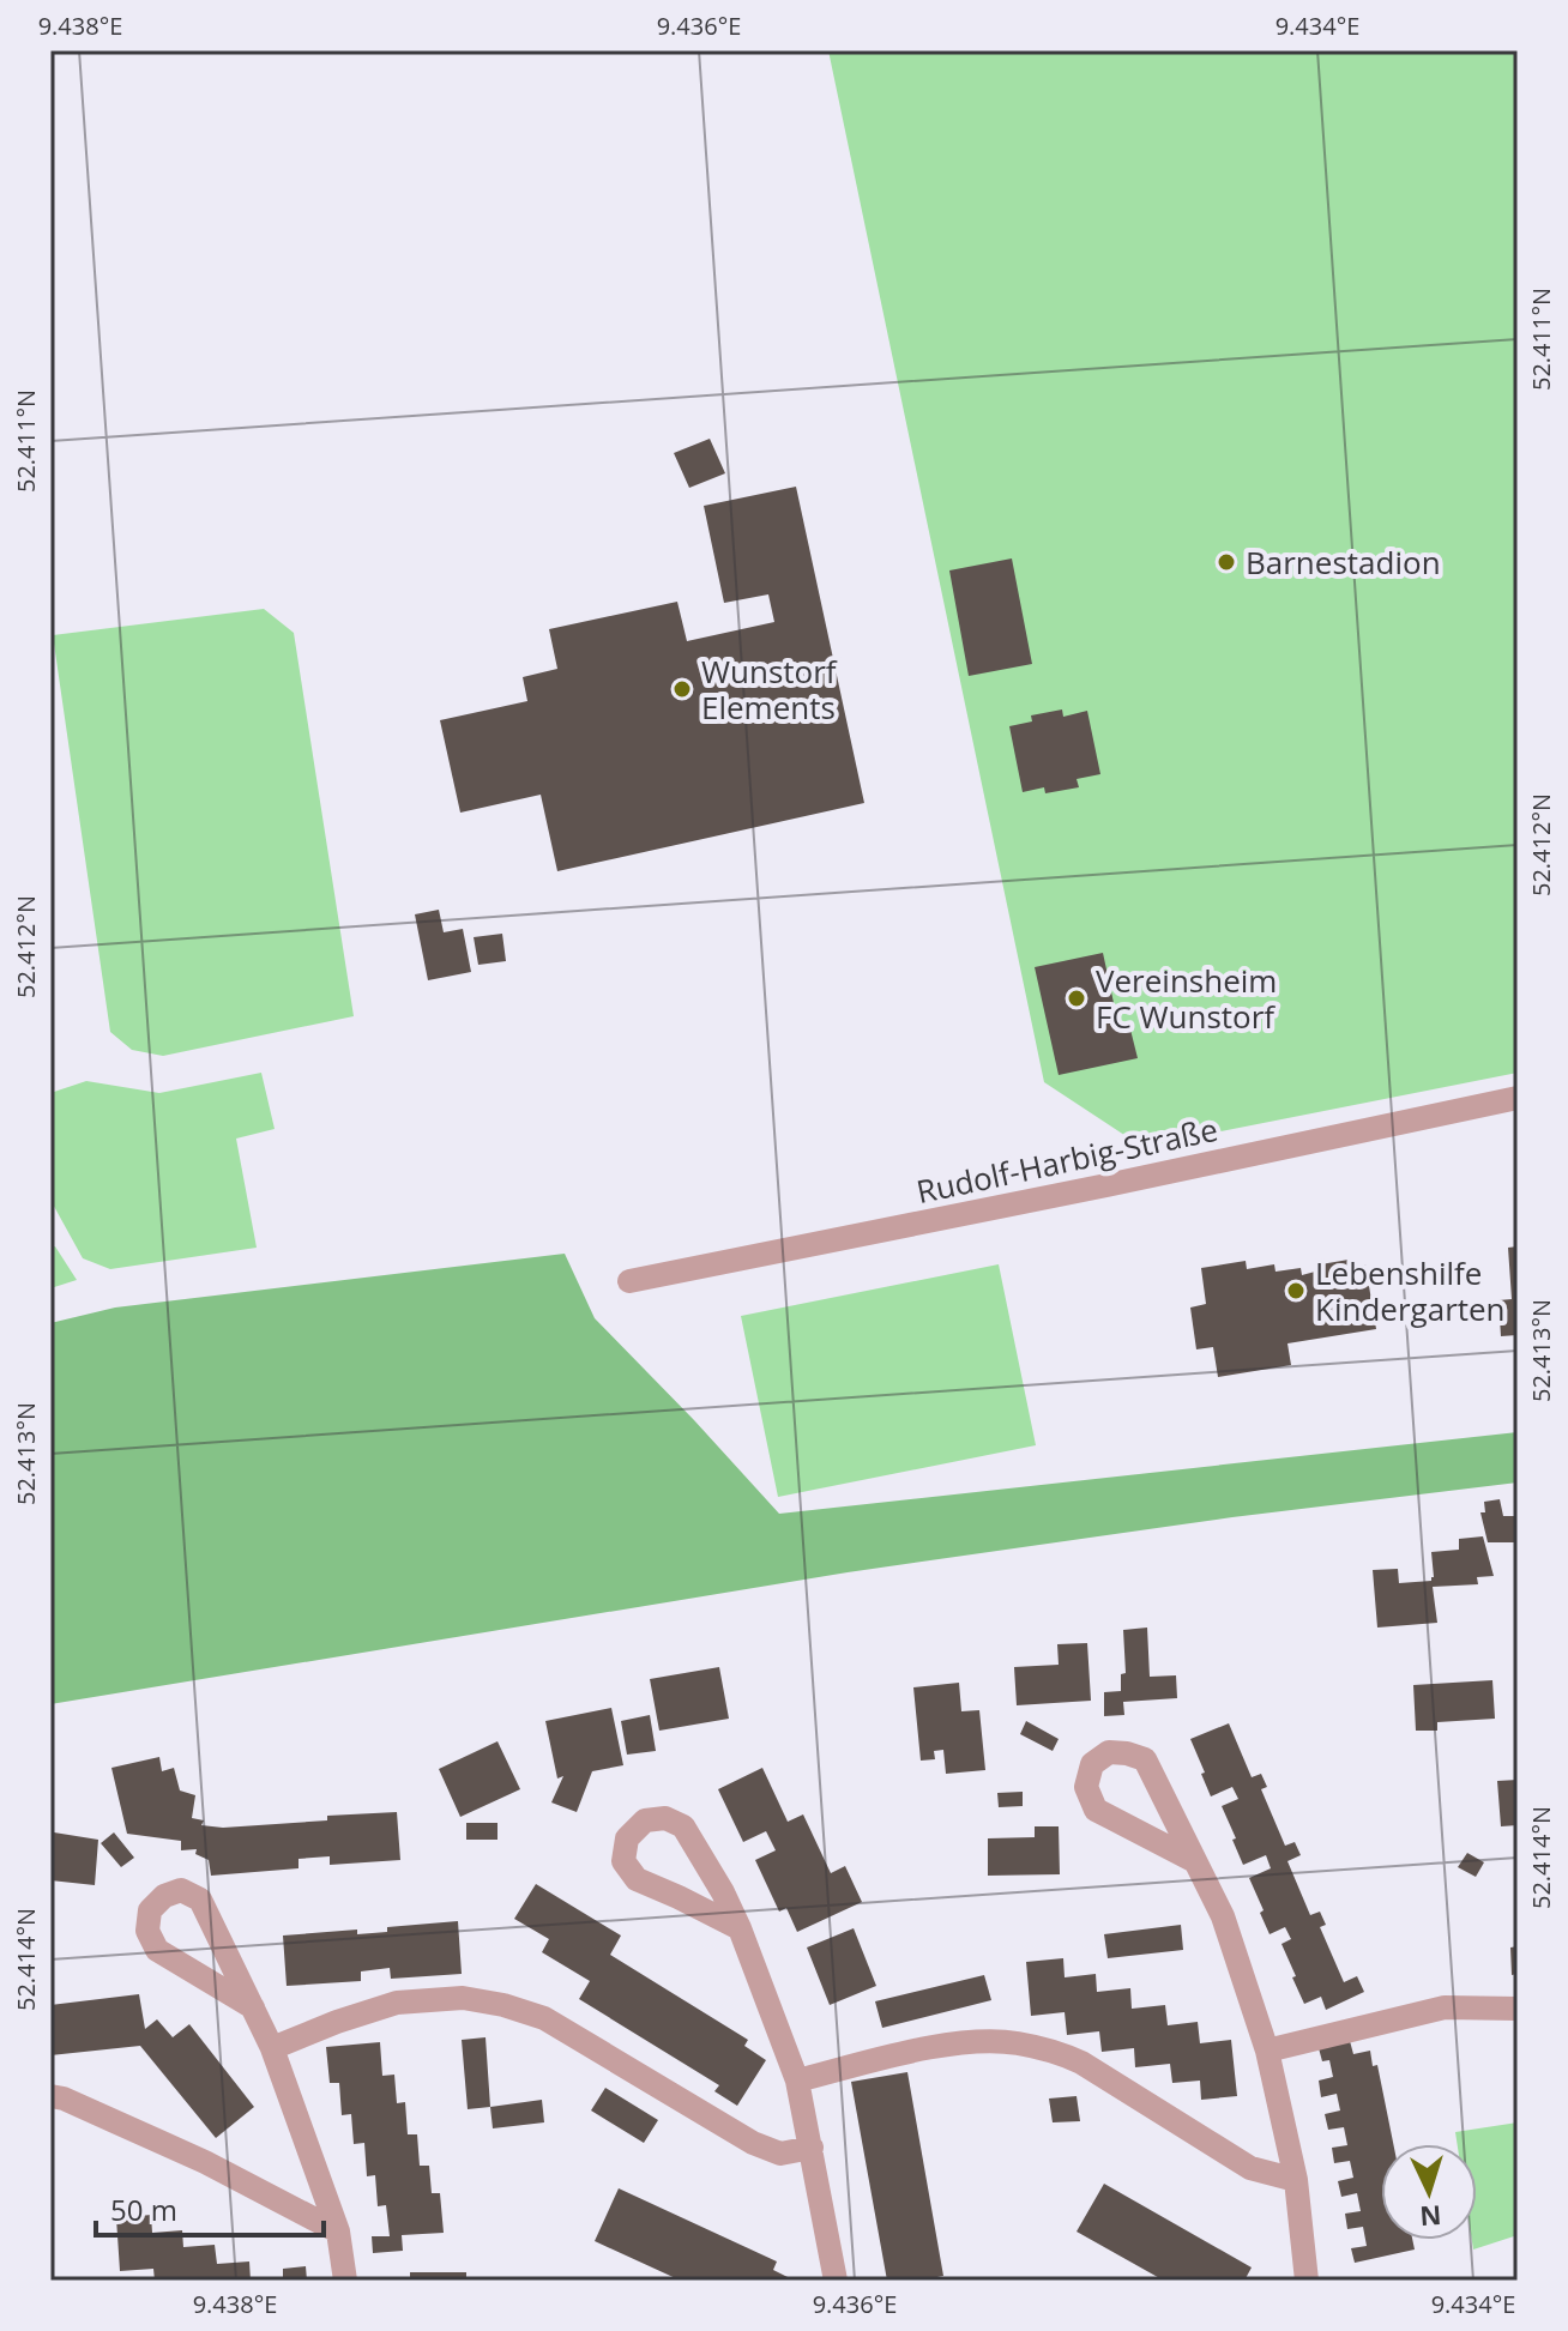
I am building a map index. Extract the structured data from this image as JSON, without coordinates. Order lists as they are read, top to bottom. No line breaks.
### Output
{"streets":{"street":["Rudolf-Harbig-Straße"]},"places":["Barnestadion","Wunstorf Elements","Vereinsheim FC Wunstorf","Lebenshilfe Kindergarten"],"scale_bar":"50 m","north":"bottom","coordinates":["9.438°E","9.436°E","9.434°E","52.411°N","52.412°N","52.413°N","52.414°N"]}
